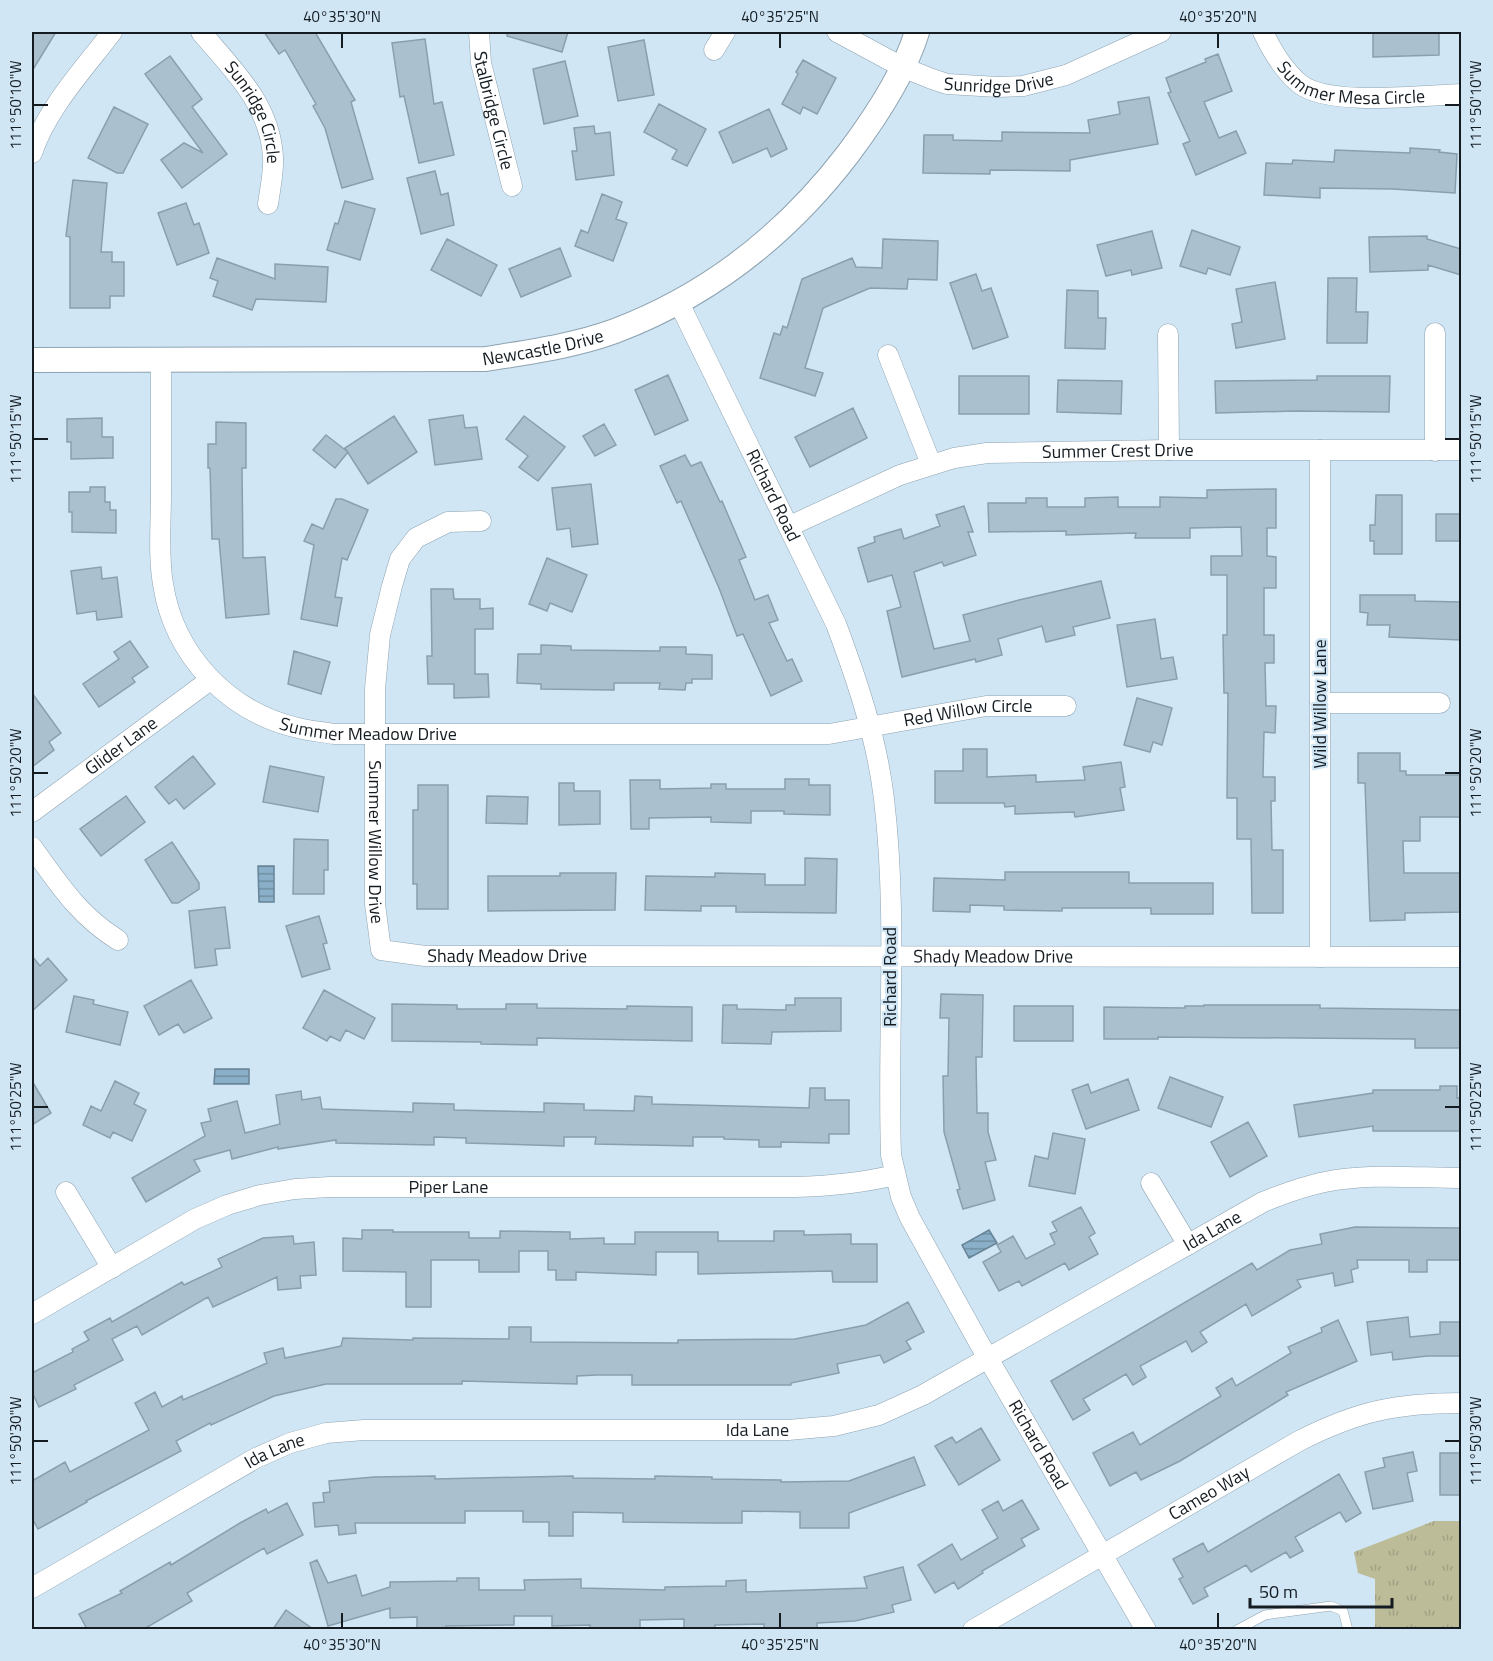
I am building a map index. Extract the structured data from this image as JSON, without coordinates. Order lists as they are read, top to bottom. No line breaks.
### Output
{"streets":{"street":["Summer Mesa Circle","Sunridge Drive","Stalbridge Circle","Sunridge Circle","Newcastle Drive","Summer Crest Drive","Richard Road","Wild Willow Lane","Red Willow Circle","Summer Meadow Drive","Glider Lane","Summer Willow Drive","Shady Meadow Drive","Piper Lane","Ida Lane","Cameo Way"]},"crossings":[["Sunridge Drive","Newcastle Drive"],["Newcastle Drive","Richard Road"],["Newcastle Drive","Summer Meadow Drive"],["Summer Crest Drive","Richard Road"],["Summer Crest Drive","Wild Willow Lane"],["Richard Road","Red Willow Circle"],["Richard Road","Summer Meadow Drive"],["Richard Road","Shady Meadow Drive"],["Richard Road","Piper Lane"],["Richard Road","Ida Lane"],["Richard Road","Cameo Way"],["Wild Willow Lane","Shady Meadow Drive"],["Red Willow Circle","Summer Meadow Drive"],["Summer Meadow Drive","Glider Lane"],["Summer Meadow Drive","Summer Willow Drive"],["Summer Willow Drive","Shady Meadow Drive"]],"scale_bar":"50 m","coordinates":["40°35'30\"N","40°35'25\"N","40°35'20\"N","111°50'10\"W","111°50'15\"W","111°50'20\"W","111°50'25\"W","111°50'30\"W"]}
